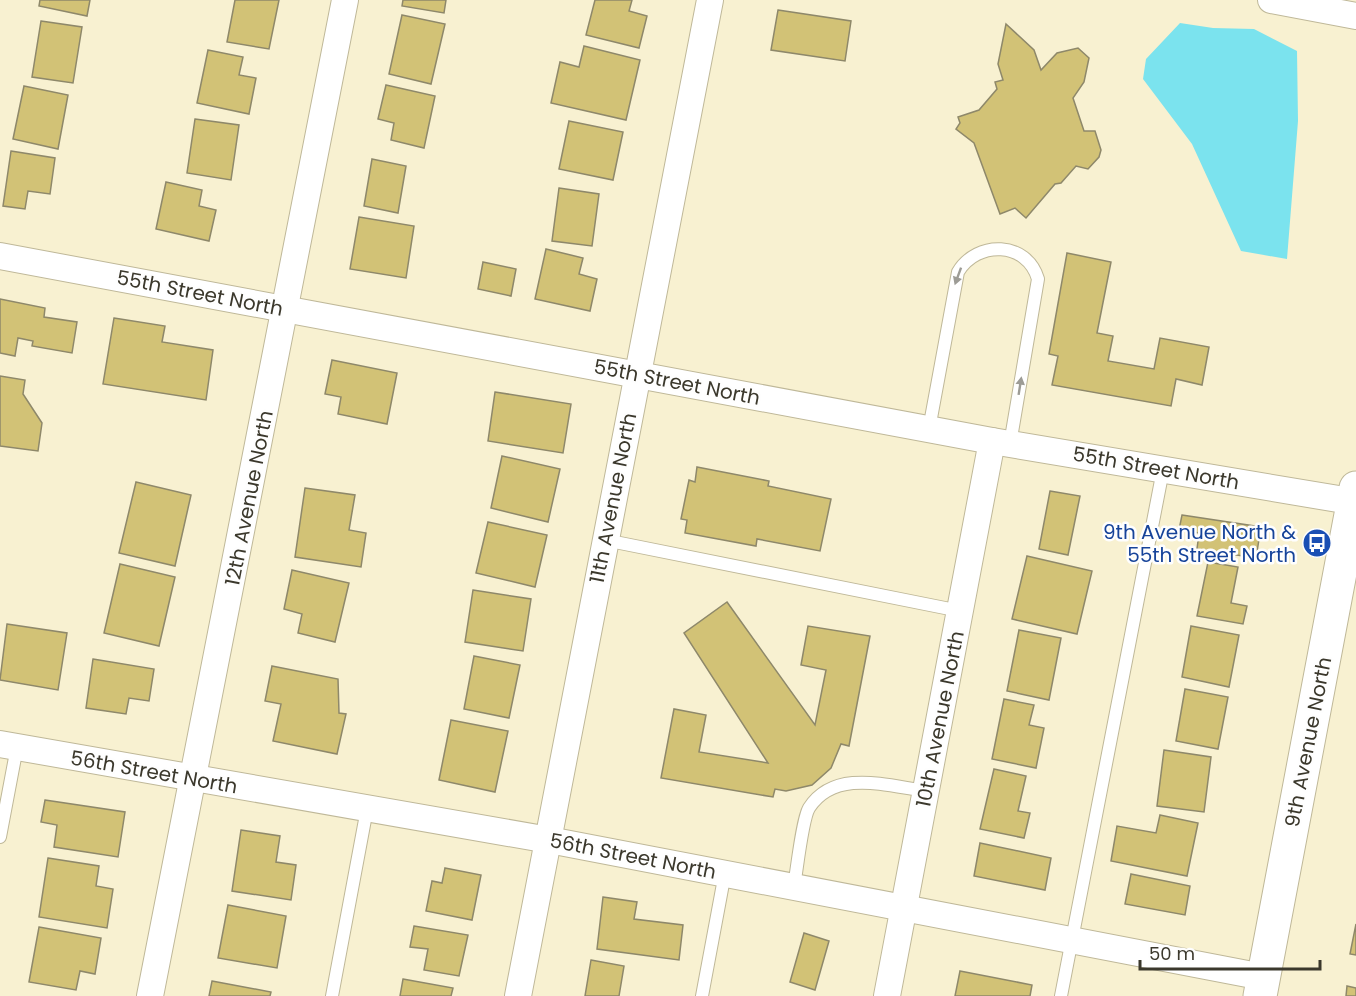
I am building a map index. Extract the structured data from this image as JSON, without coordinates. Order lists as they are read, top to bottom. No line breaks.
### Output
{"streets":{"street":["55th Street North","12th Avenue North","11th Avenue North","10th Avenue North","9th Avenue North","56th Street North"]},"crossings":[["55th Street North","12th Avenue North"],["55th Street North","11th Avenue North"],["55th Street North","10th Avenue North"],["55th Street North","9th Avenue North"],["12th Avenue North","56th Street North"],["11th Avenue North","56th Street North"],["10th Avenue North","56th Street North"],["9th Avenue North","56th Street North"]],"places":{"bus stop":["9th Avenue North & 55th Street North"]},"scale_bar":"50 m"}
